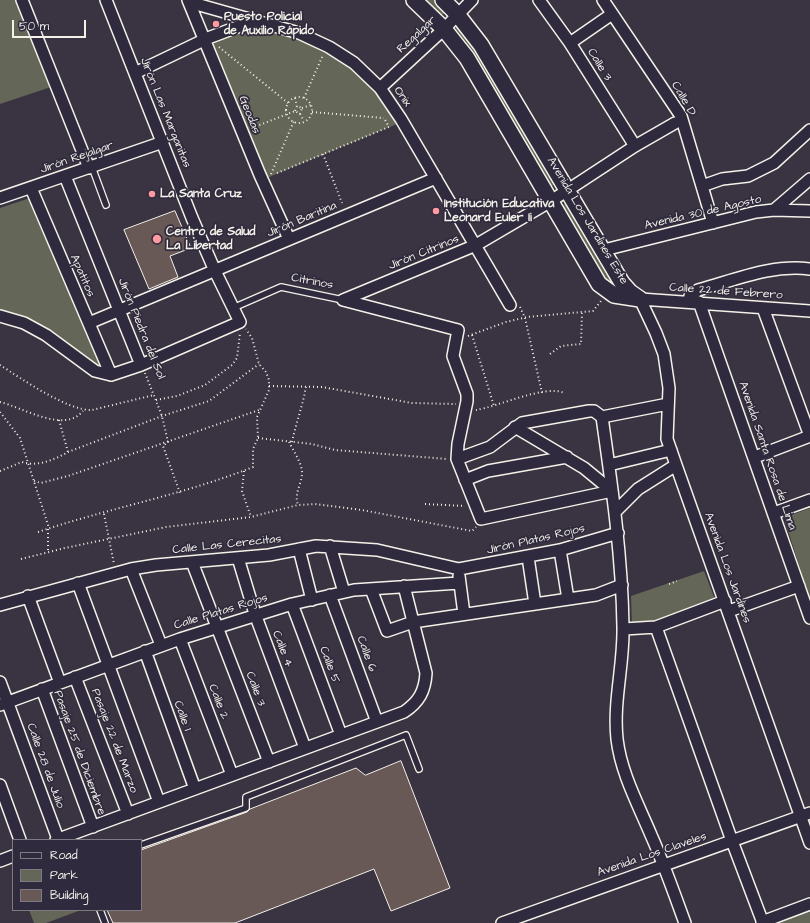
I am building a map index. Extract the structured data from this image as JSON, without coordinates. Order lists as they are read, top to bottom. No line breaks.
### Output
{"streets":{"street":["Regalgar","Calle 3","Onix","Calle D","Jirón Las Marganitas","Geodas","Jirón Rejalgar","Avenida 30 de Agosto","Jirón Baritina","Avenida Los Jardines Este","Jirón Citrinos","Apatitos","Calle 22 de Febrero","Jirón Piedra del Sol","Avenida Santa Rosa de Lima","Jirón Platas Rojos","Calle Las Cerecitas","Avenida Los Jardines","Calle Platas Rojos","Calle 4","Calle 6","Calle 5","Calle 2","Calle 1","Pasaje 22 de Marzo","Pasaje 25 de Diciembre","Calle 28 de Julio","Avenida Los Claveles"],"lane":["Citrinos"]},"crossings":[["Regalgar","Onix"],["Regalgar","Avenida Los Jardines Este"],["Calle 3","Jirón Citrinos"],["Calle 3","Calle Las Cerecitas"],["Calle 3","Calle Platas Rojos"],["Onix","Geodas"],["Onix","Jirón Baritina"],["Onix","Jirón Citrinos"],["Calle D","Avenida 30 de Agosto"],["Jirón Las Marganitas","Jirón Rejalgar"],["Jirón Las Marganitas","Jirón Baritina"],["Jirón Las Marganitas","Citrinos"],["Jirón Las Marganitas","Jirón Piedra del Sol"],["Geodas","Jirón Baritina"],["Jirón Rejalgar","Apatitos"],["Jirón Rejalgar","Jirón Piedra del Sol"],["Avenida 30 de Agosto","Avenida Los Jardines Este"],["Jirón Baritina","Apatitos"],["Jirón Baritina","Jirón Piedra del Sol"],["Avenida Los Jardines Este","Jirón Citrinos"],["Avenida Los Jardines Este","Calle 22 de Febrero"],["Avenida Los Jardines Este","Avenida Los Jardines"],["Jirón Citrinos","Citrinos"],["Calle 22 de Febrero","Avenida Santa Rosa de Lima"],["Calle 22 de Febrero","Avenida Los Jardines"],["Jirón Platas Rojos","Calle Las Cerecitas"],["Calle Las Cerecitas","Calle 4"],["Avenida Los Jardines","Avenida Los Claveles"],["Calle Platas Rojos","Calle 4"],["Calle Platas Rojos","Calle 6"],["Calle Platas Rojos","Calle 5"],["Calle Platas Rojos","Calle 2"],["Calle Platas Rojos","Calle 1"],["Calle Platas Rojos","Pasaje 22 de Marzo"],["Calle Platas Rojos","Pasaje 25 de Diciembre"],["Calle Platas Rojos","Calle 28 de Julio"]],"places":["Puesto Policial de Auxilio Rápido","La Santa Cruz","Institución Educativa Leonard Euler Ii","Centro de Salud La Libertad"],"legend":["Road","Park","Building"],"scale_bar":"50 m"}
